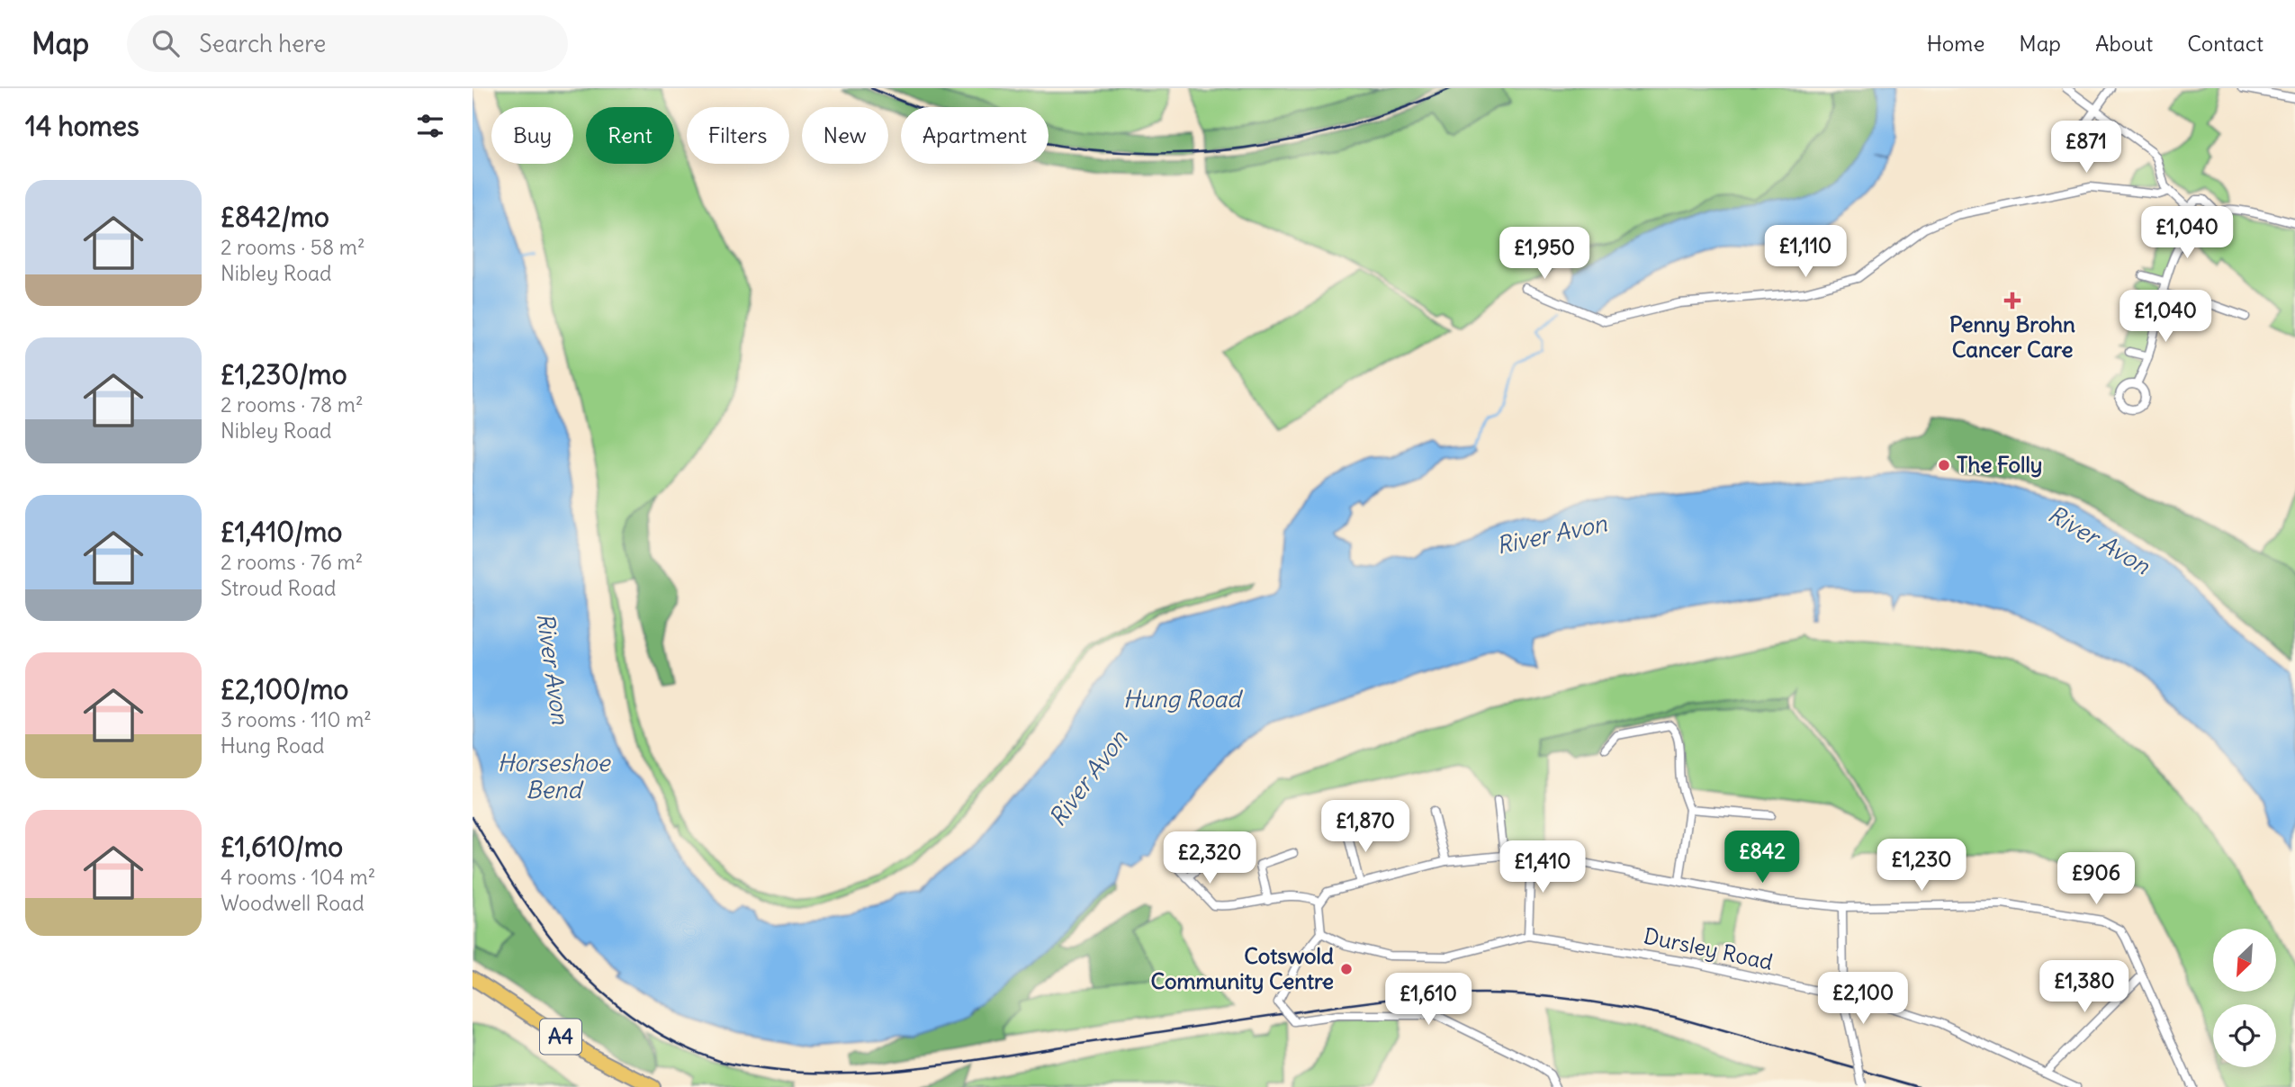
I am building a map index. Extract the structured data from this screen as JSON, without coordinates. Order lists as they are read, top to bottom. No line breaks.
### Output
{"streets":{"highway":["A4"],"street":["Dursley Road"]},"water":["River Avon","Hung Road","Horseshoe Bend"],"places":{"health":["Penny Brohn Cancer Care"],"other":["The Folly","Cotswold Community Centre"]},"north":"bottom left","page":{"header":"Map","search":"Search here","nav":["Home","Map","About","Contact"],"heading":"14 homes","chip":["Buy","Rent","Filters","New","Apartment"],"price":["£871","£1,040","£1,110","£1,950","£1,040","£1,870","£842","£2,320","£1,230","£1,410","£906","£1,380","£2,100","£1,610"],"list":[{"name":"£842/mo","note":"2 rooms · 58 m² · Nibley Road"},{"name":"£1,230/mo","note":"2 rooms · 78 m² · Nibley Road"},{"name":"£1,410/mo","note":"2 rooms · 76 m² · Stroud Road"},{"name":"£2,100/mo","note":"3 rooms · 110 m² · Hung Road"},{"name":"£1,610/mo","note":"4 rooms · 104 m² · Woodwell Road"}]}}
